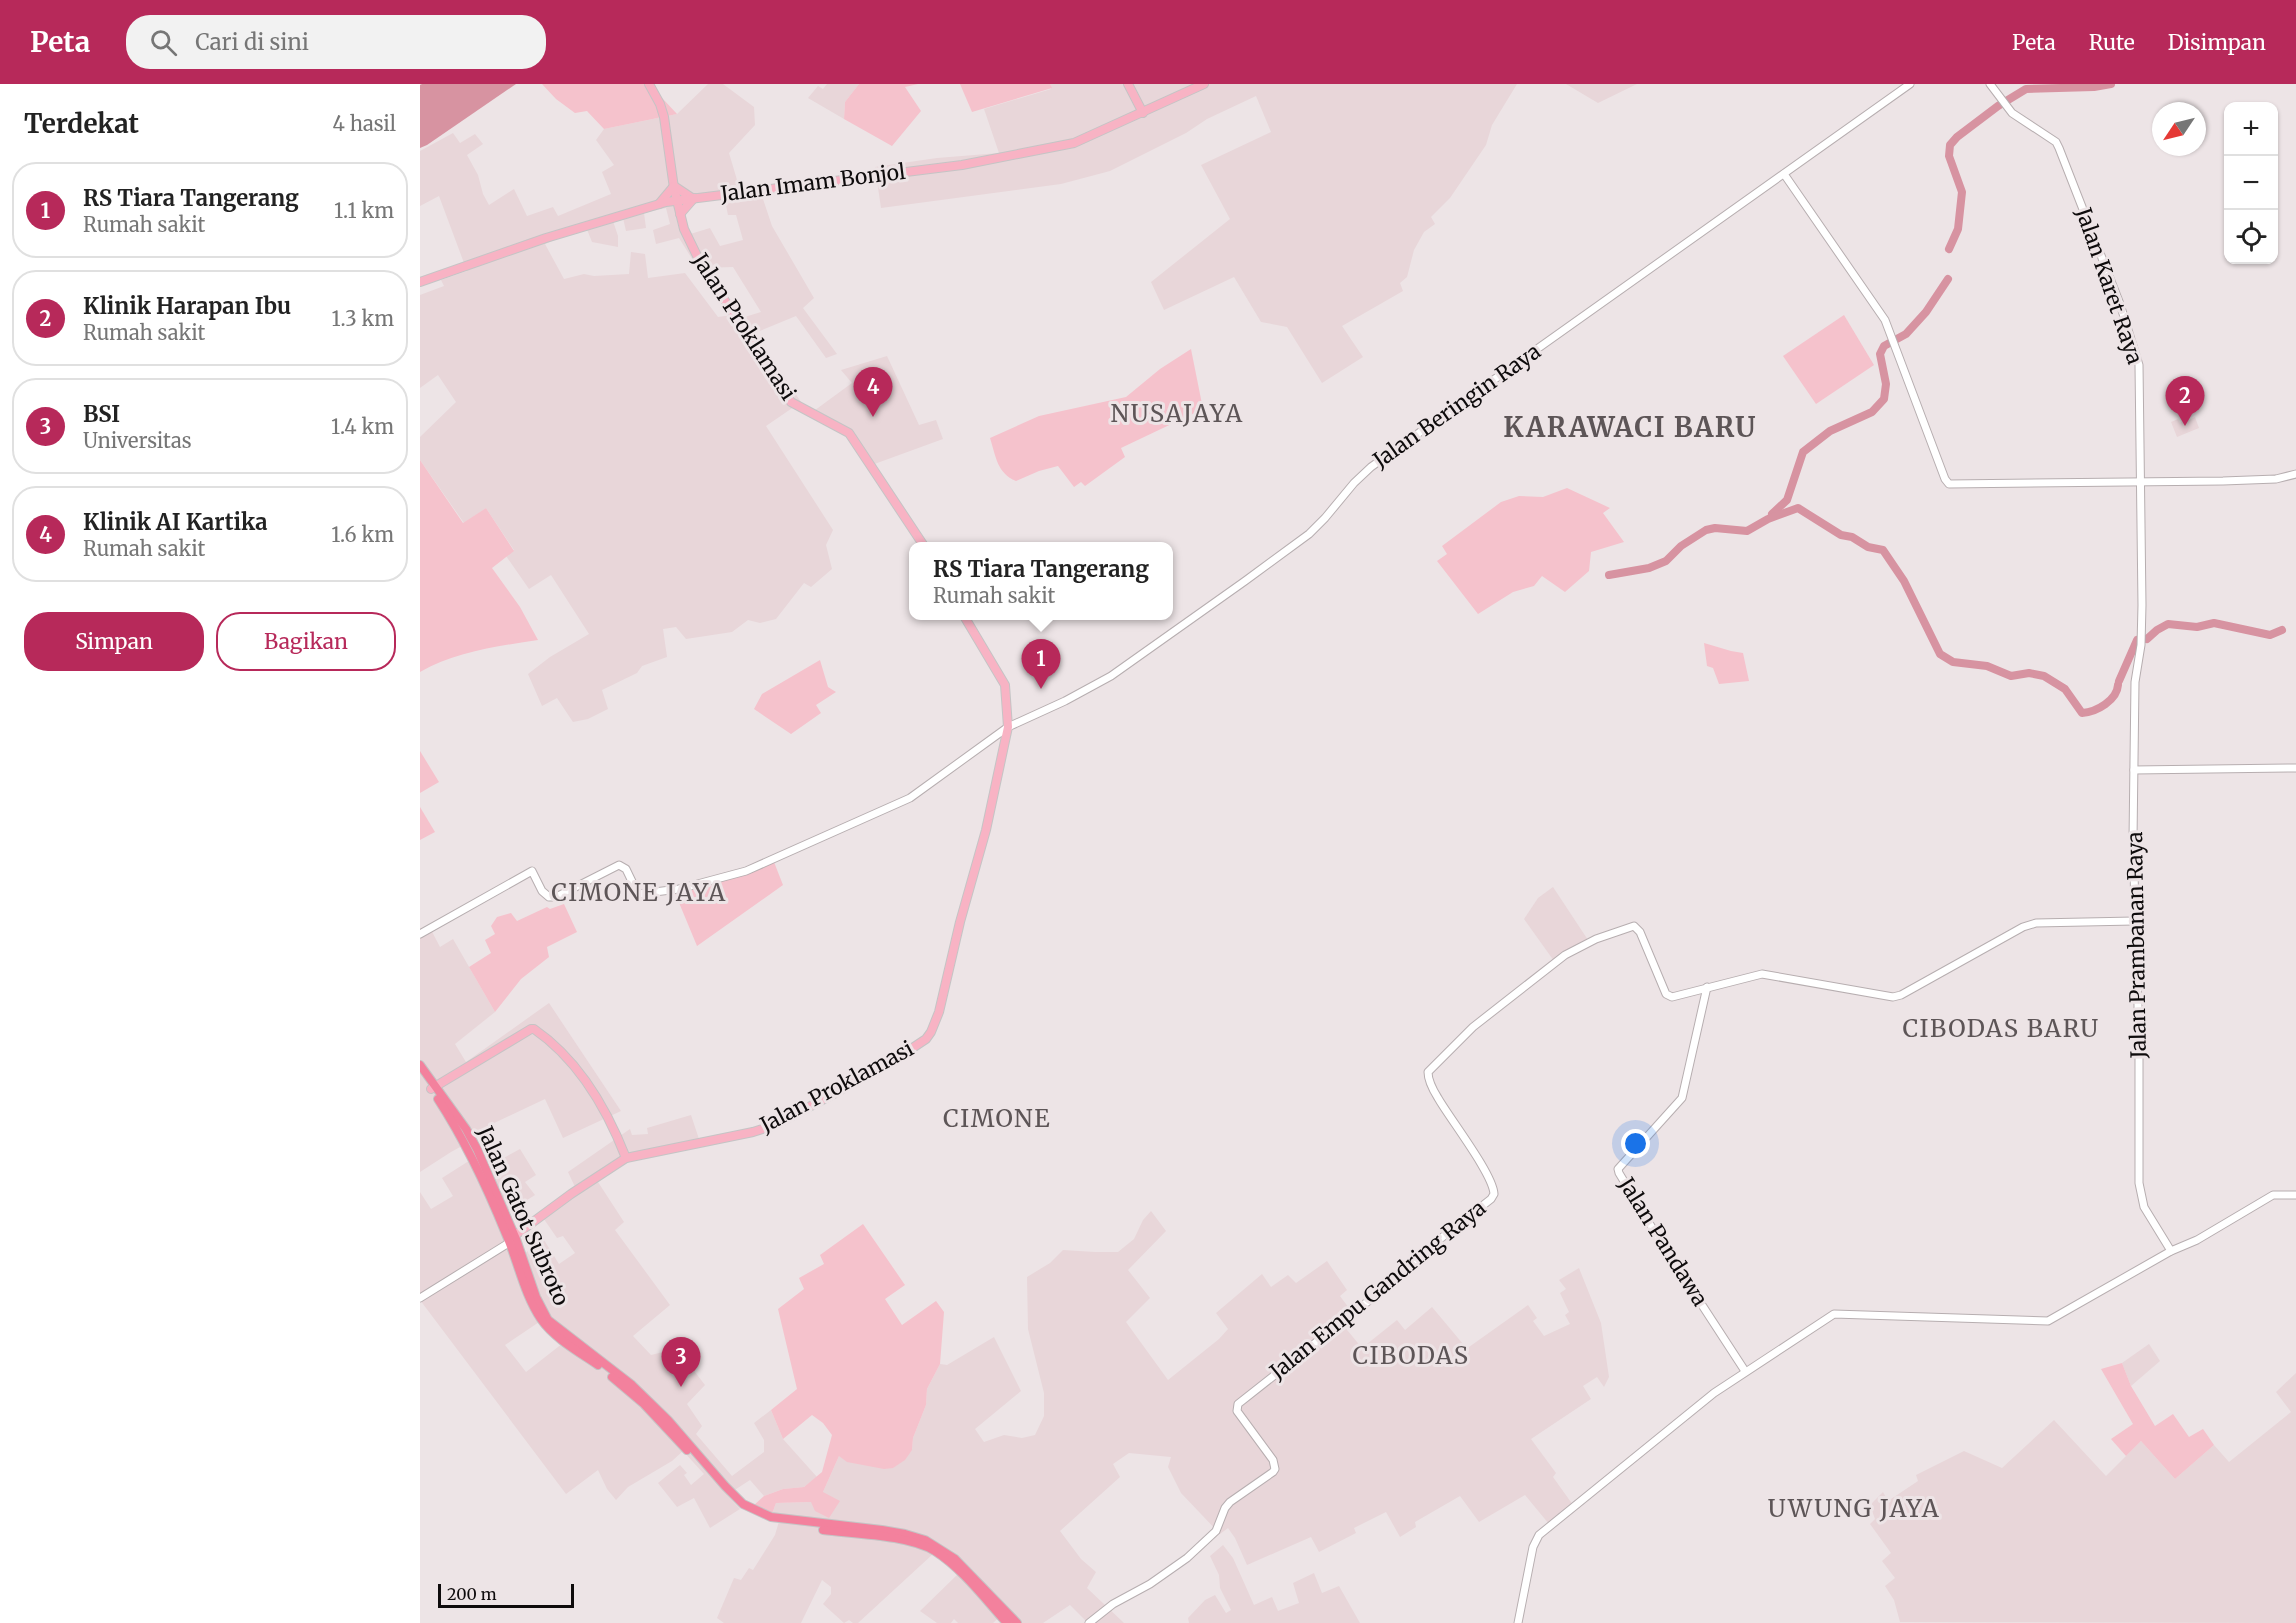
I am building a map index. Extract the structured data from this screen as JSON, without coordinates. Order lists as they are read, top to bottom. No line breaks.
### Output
{"streets":{"highway":["Jalan Gatot Subroto"],"main road":["Jalan Imam Bonjol","Jalan Proklamasi"],"street":["Jalan Karet Raya","Jalan Beringin Raya","Jalan Prambanan Raya","Jalan Pandawa","Jalan Empu Gandring Raya"]},"crossings":[["Jalan Imam Bonjol","Jalan Proklamasi"],["Jalan Karet Raya","Jalan Prambanan Raya"],["Jalan Proklamasi","Jalan Beringin Raya"],["Jalan Proklamasi","Jalan Gatot Subroto"],["Jalan Prambanan Raya","Jalan Empu Gandring Raya"],["Jalan Pandawa","Jalan Empu Gandring Raya"]],"districts":["NUSAJAYA","KARAWACI BARU","CIMONE JAYA","CIBODAS BARU","CIMONE","CIBODAS","UWUNG JAYA"],"scale_bar":"200 m","north":"bottom left","page":{"header":"Peta","search":"Cari di sini","nav":["Peta","Rute","Disimpan"],"heading":["Terdekat","4 hasil"],"map_buttons":["+","−"],"list":[{"mark":"1","name":"RS Tiara Tangerang","note":"Rumah sakit","value":"1.1 km"},{"mark":"2","name":"Klinik Harapan Ibu","note":"Rumah sakit","value":"1.3 km"},{"mark":"3","name":"BSI","note":"Universitas","value":"1.4 km"},{"mark":"4","name":"Klinik AI Kartika","note":"Rumah sakit","value":"1.6 km"}],"pins":["4","2","1","3"],"popup":["RS Tiara Tangerang","Rumah sakit"],"buttons":["Simpan","Bagikan"],"scale":"200 m"}}
